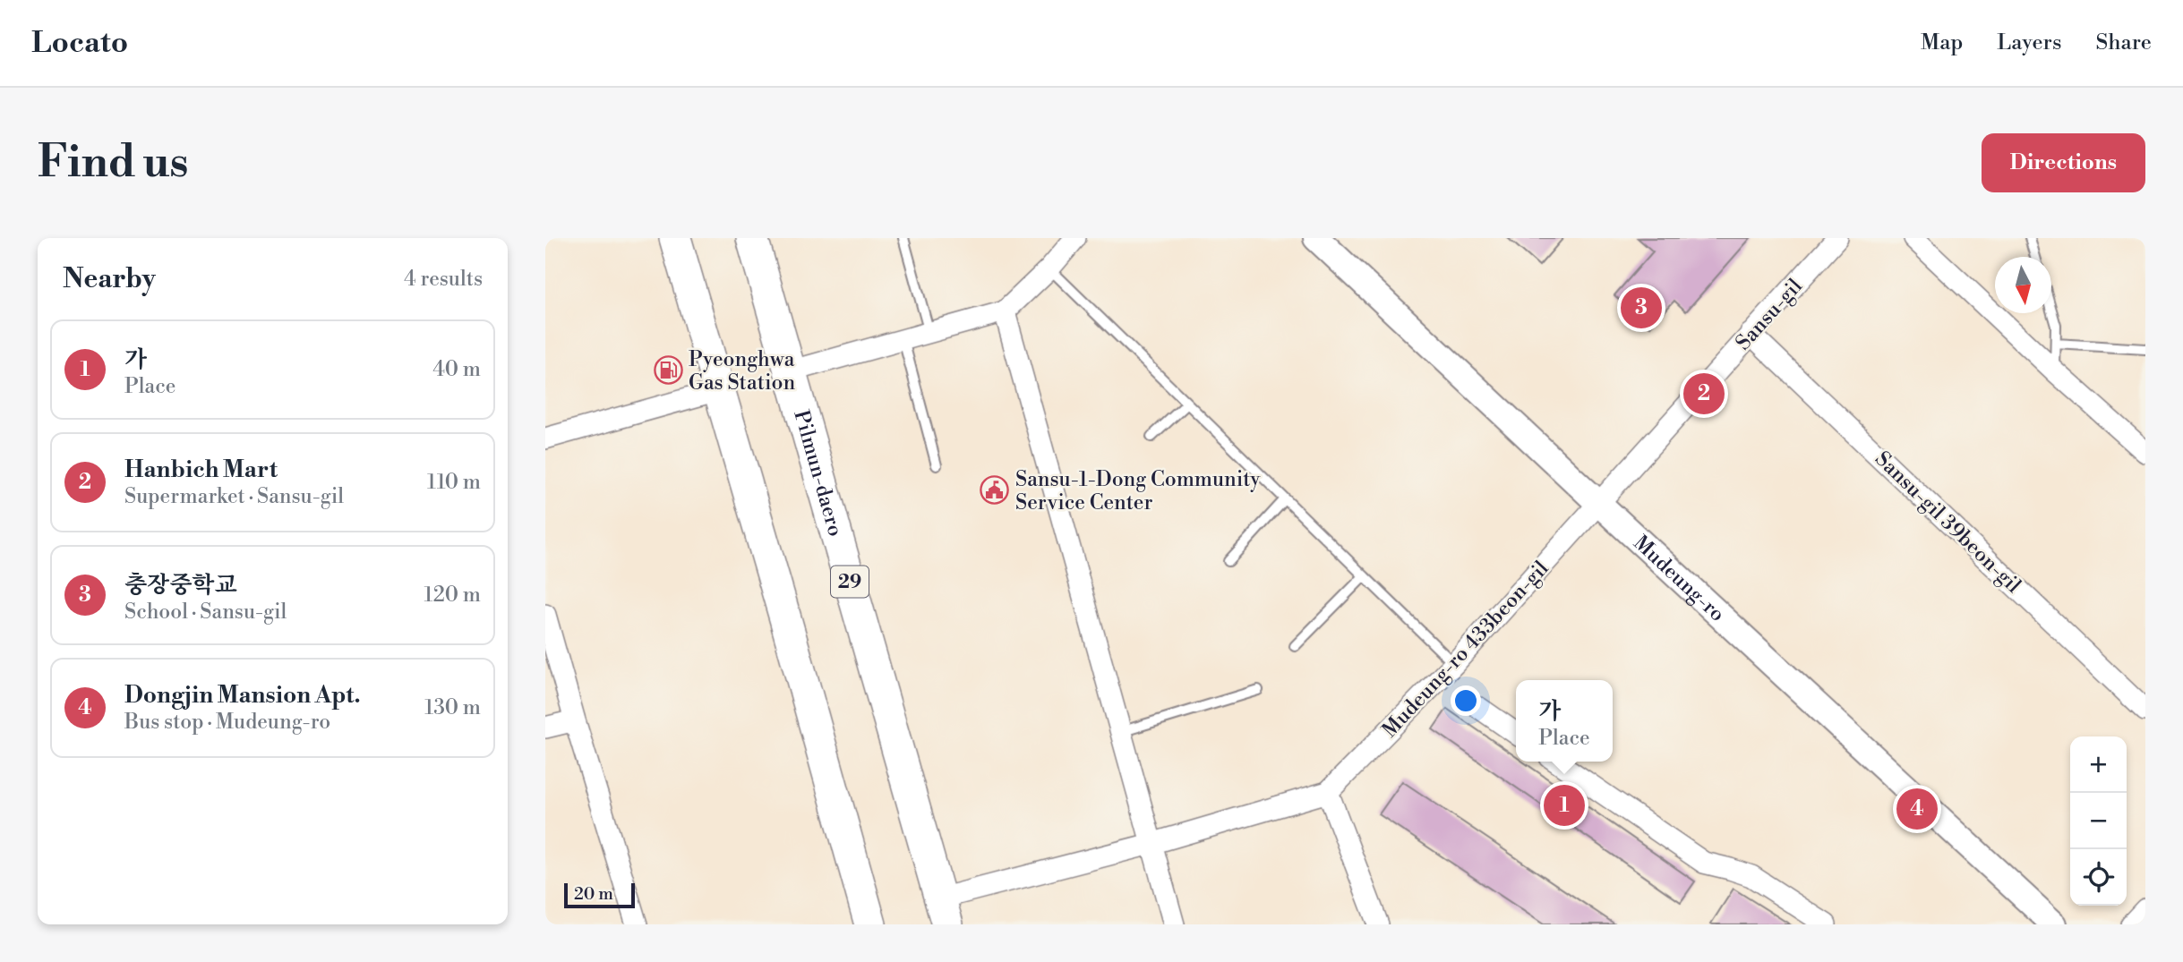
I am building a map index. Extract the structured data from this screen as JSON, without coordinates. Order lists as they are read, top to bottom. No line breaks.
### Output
{"streets":{"main road":["Pilmun-daero","29"],"street":["Sansu-gil","Sansu-gil 39beon-gil","Mudeung-ro","Mudeung-ro 433beon-gil"]},"crossings":[["Sansu-gil","Sansu-gil 39beon-gil"],["Sansu-gil","Mudeung-ro"],["Sansu-gil","Mudeung-ro 433beon-gil"],["Pilmun-daero","Mudeung-ro 433beon-gil"],["Mudeung-ro","Mudeung-ro 433beon-gil"]],"places":{"fuel station":["Pyeonghwa Gas Station"],"public building":["Sansu-1-Dong Community Service Center"]},"scale_bar":"20 m","north":"bottom","page":{"header":"Locato","nav":["Map","Layers","Share"],"buttons":"Directions","title":"Find us","heading":["Nearby","4 results"],"pins":["3","2","1","4"],"list":[{"mark":"1","name":"가","note":"Place","value":"40 m"},{"mark":"2","name":"Hanbich Mart","note":"Supermarket · Sansu-gil","value":"110 m"},{"mark":"3","name":"충장중학교","note":"School · Sansu-gil","value":"120 m"},{"mark":"4","name":"Dongjin Mansion Apt.","note":"Bus stop · Mudeung-ro","value":"130 m"}],"popup":["가","Place"],"map_buttons":["+","−"],"scale":"20 m"}}
